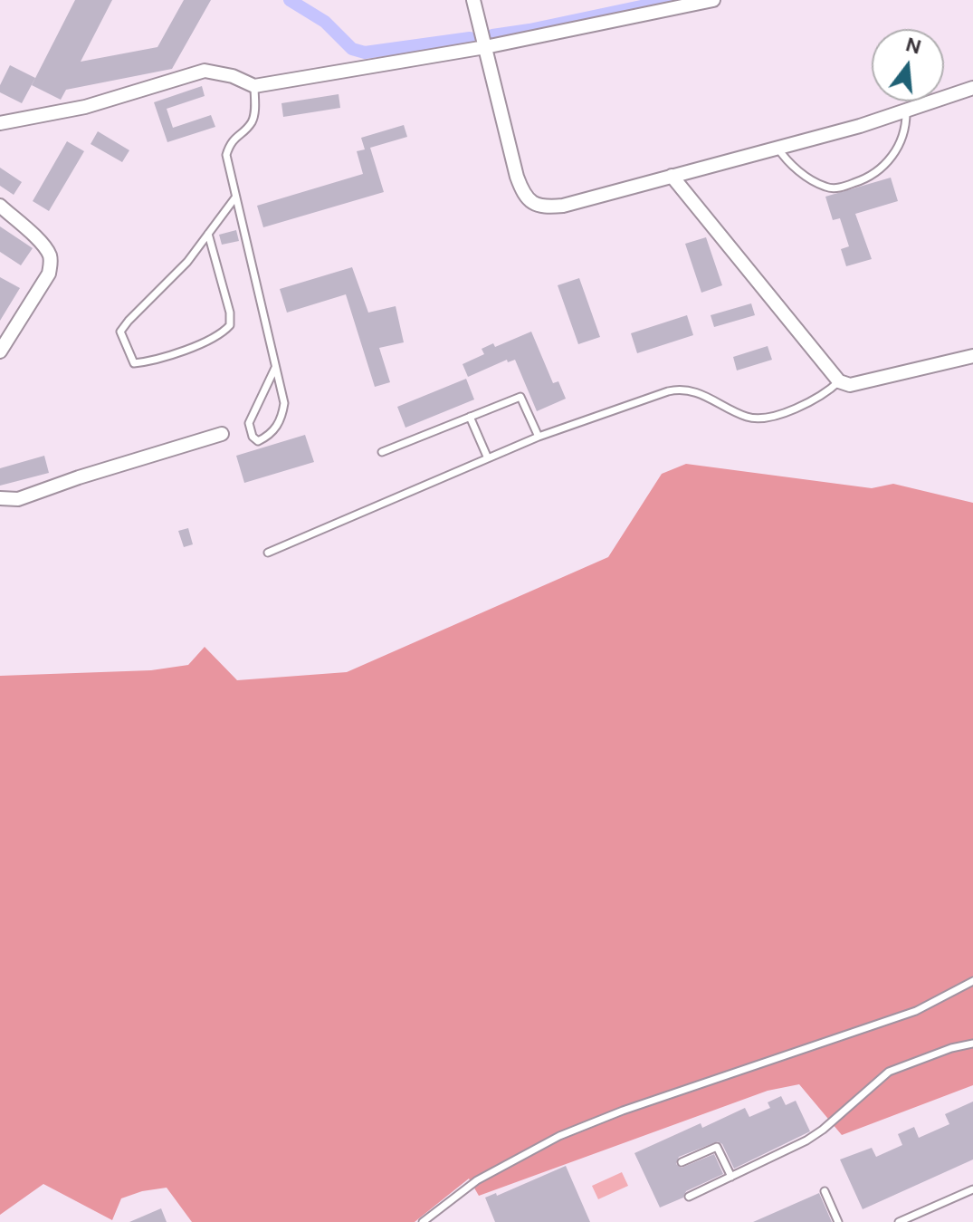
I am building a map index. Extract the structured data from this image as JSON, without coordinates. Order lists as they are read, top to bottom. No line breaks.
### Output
{"north":"top"}
